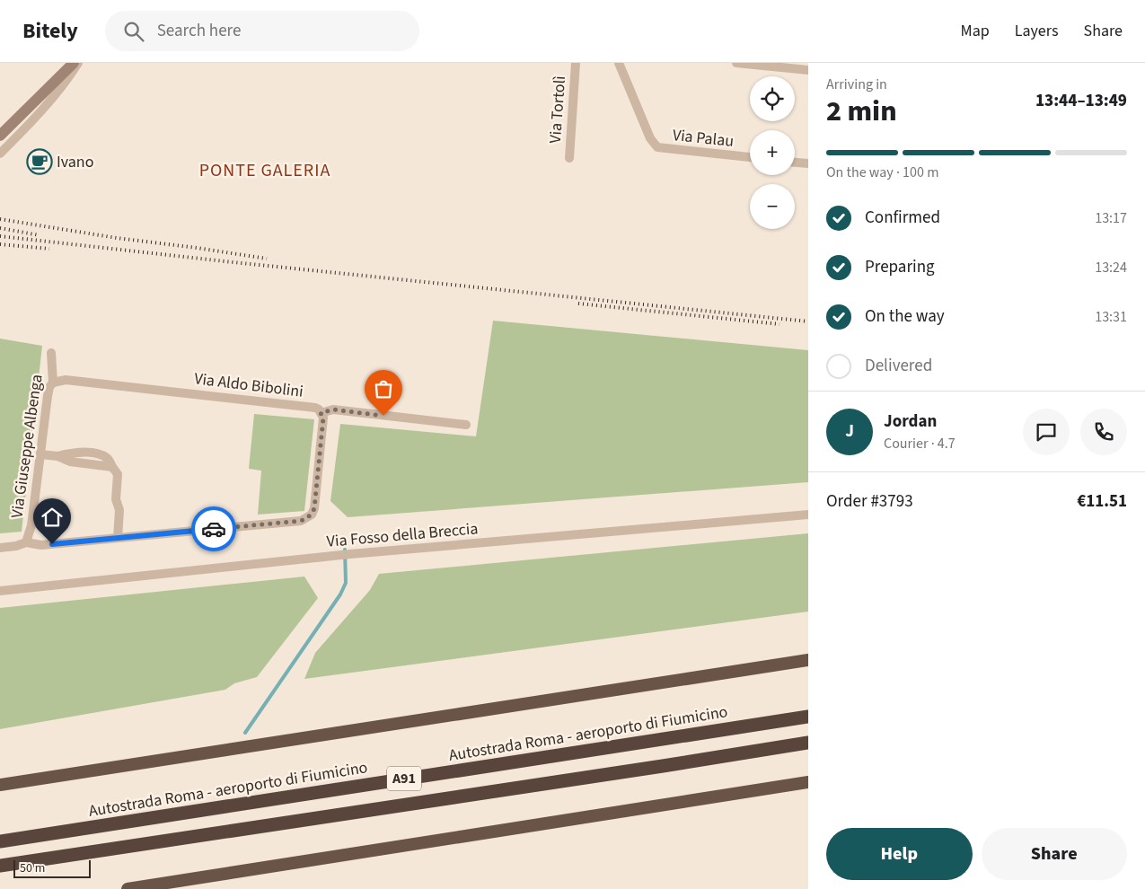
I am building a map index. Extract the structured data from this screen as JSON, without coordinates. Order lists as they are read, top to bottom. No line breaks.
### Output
{"streets":{"highway":["Autostrada Roma - aeroporto di Fiumicino","A91"],"street":["Via Tortolì","Via Palau","Via Aldo Bibolini","Via Giuseppe Albenga","Via Fosso della Breccia"]},"crossings":[["Via Aldo Bibolini","Via Giuseppe Albenga"]],"districts":["PONTE GALERIA"],"places":{"cafe":["Ivano"]},"scale_bar":"50 m","page":{"header":"Bitely","search":"Search here","nav":["Map","Layers","Share"],"heading":["2 min","Arriving in","13:44–13:49"],"panel":["Jordan","Courier · 4.7","Order #3793","€11.51"],"map_buttons":["+","−"],"bar":"On the way · 100 m","list":[["Confirmed","13:17"],["Preparing","13:24"],["On the way","13:31"],"Delivered"],"round":"J","buttons":["Help","Share"],"scale":"50 m"}}
